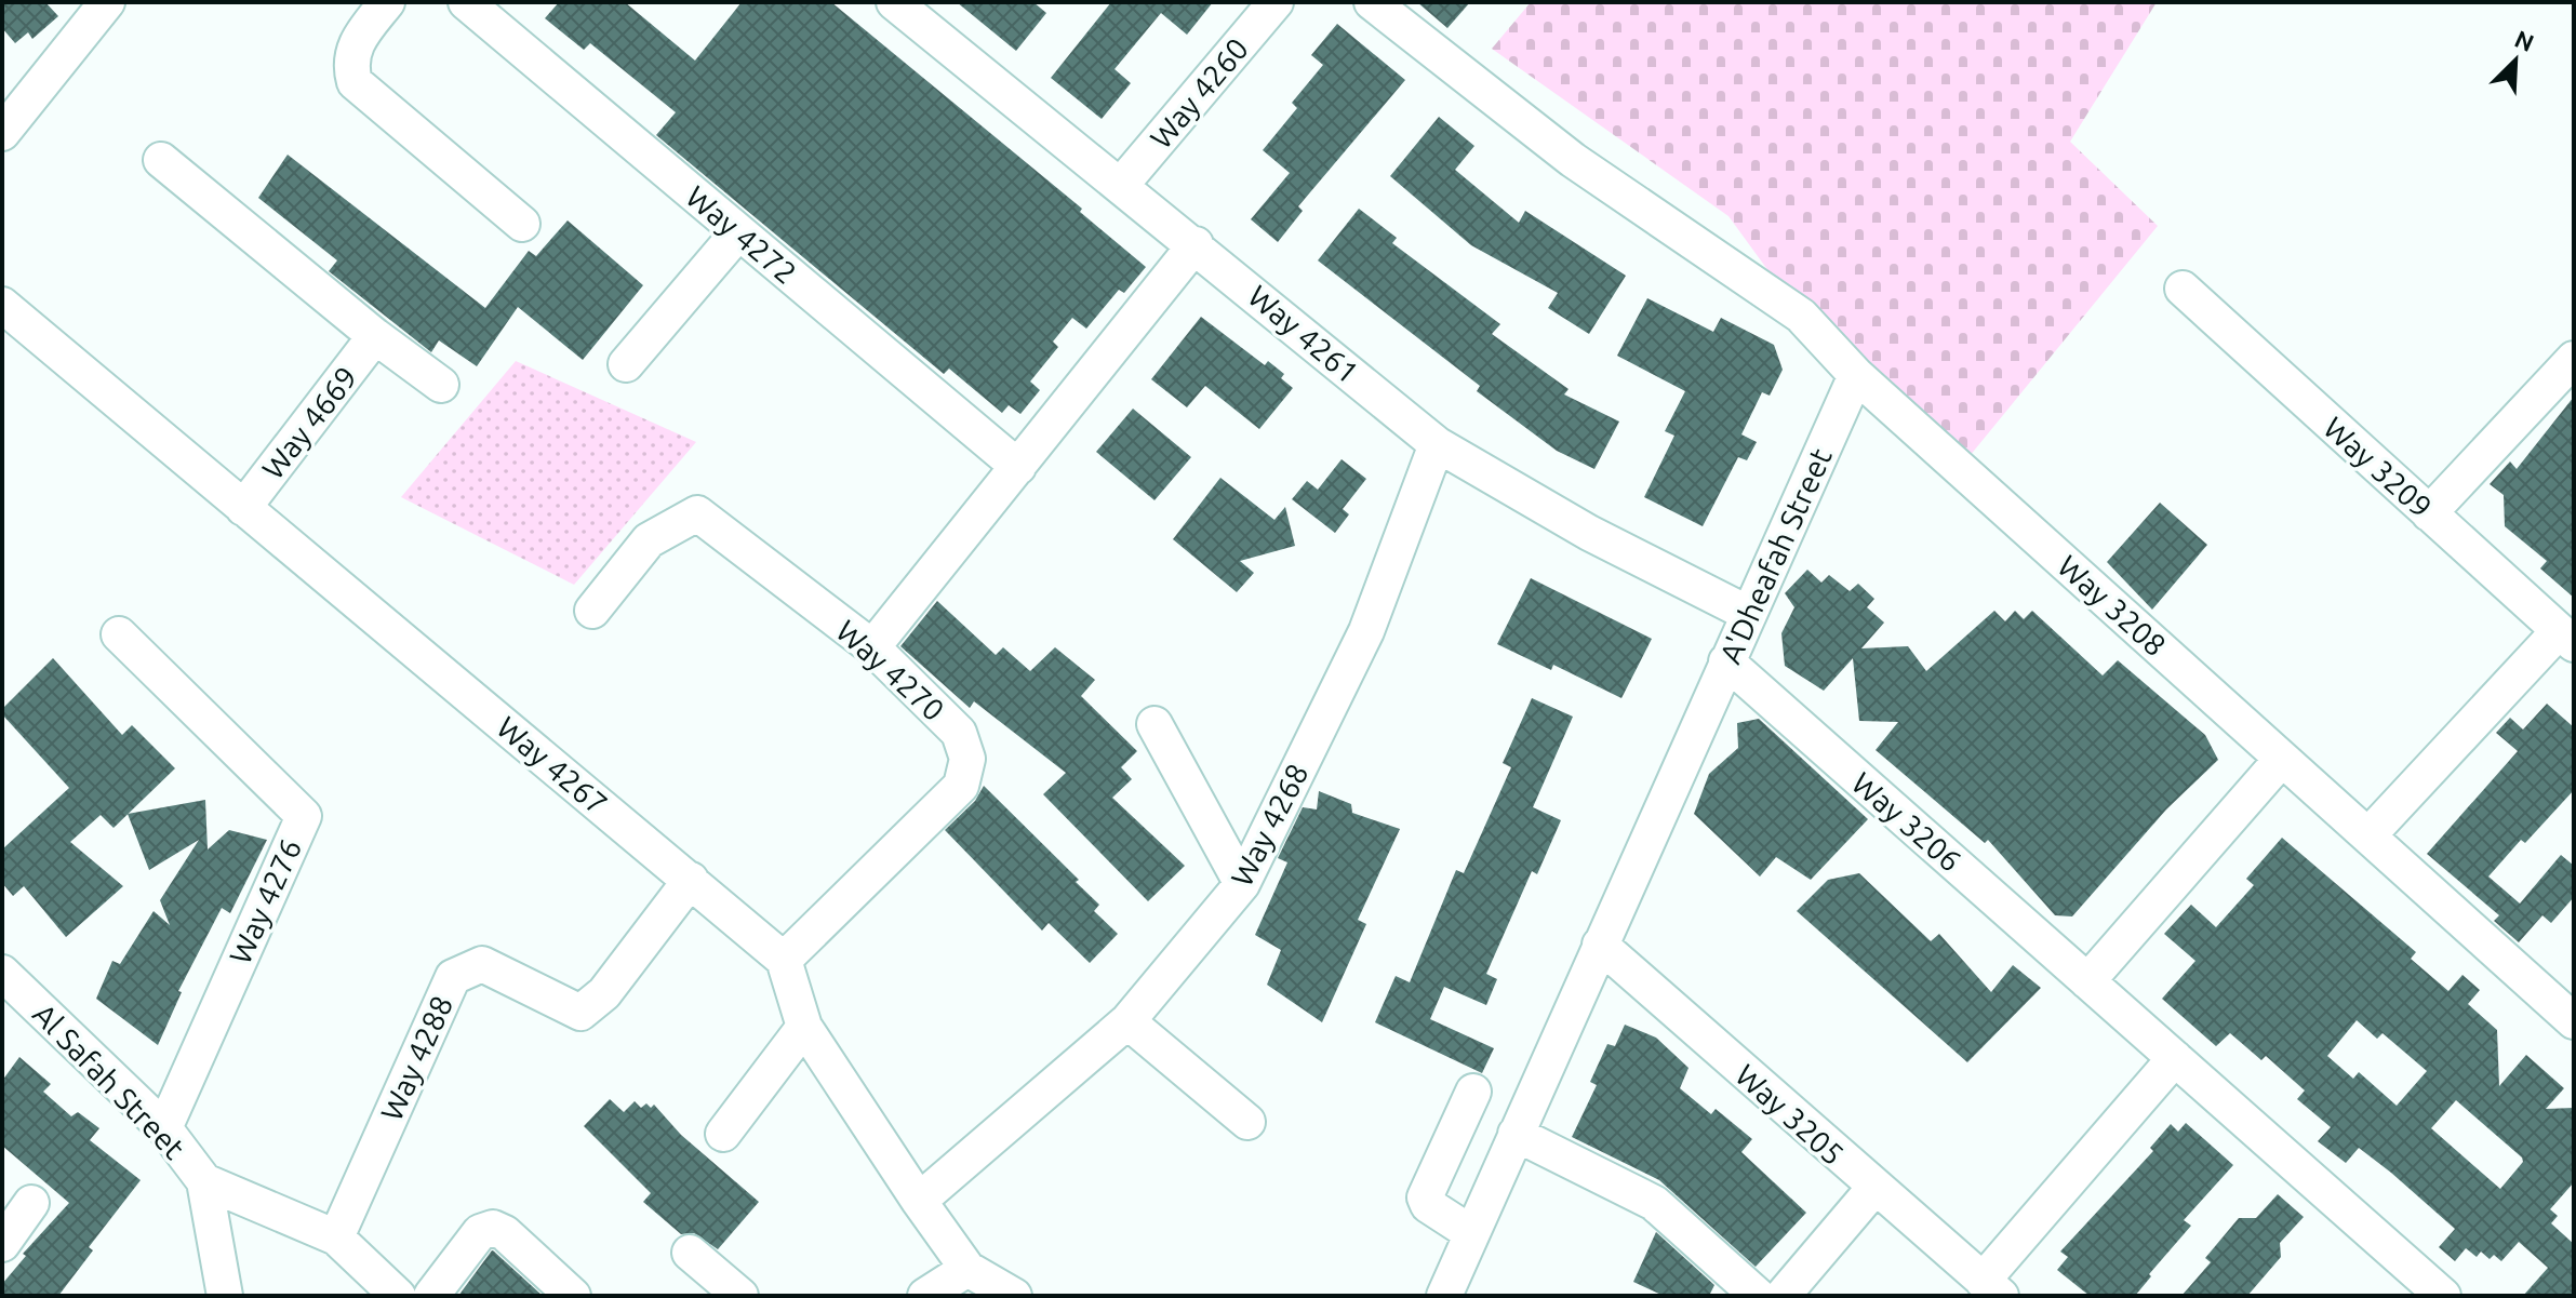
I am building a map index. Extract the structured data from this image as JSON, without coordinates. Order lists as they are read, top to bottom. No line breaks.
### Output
{"streets":{"street":["Way 4260","Way 4272","Way 4261","Way 4669","Way 3209","A'Dheafah Street","Way 3208","Way 4270","Way 4267","Way 3206","Way 4268","Way 4276","Way 4288","Al Safah Street","Way 3205"]},"crossings":[["Way 4260","Way 4261"],["Way 4261","A'Dheafah Street"],["Way 4261","Way 4268"],["Way 4669","Way 4267"],["A'Dheafah Street","Way 3208"],["A'Dheafah Street","Way 3206"],["A'Dheafah Street","Way 3205"],["Way 4270","Way 4267"],["Way 4267","Way 4288"],["Way 3206","Way 3205"],["Way 4276","Al Safah Street"]],"north":"top right"}
